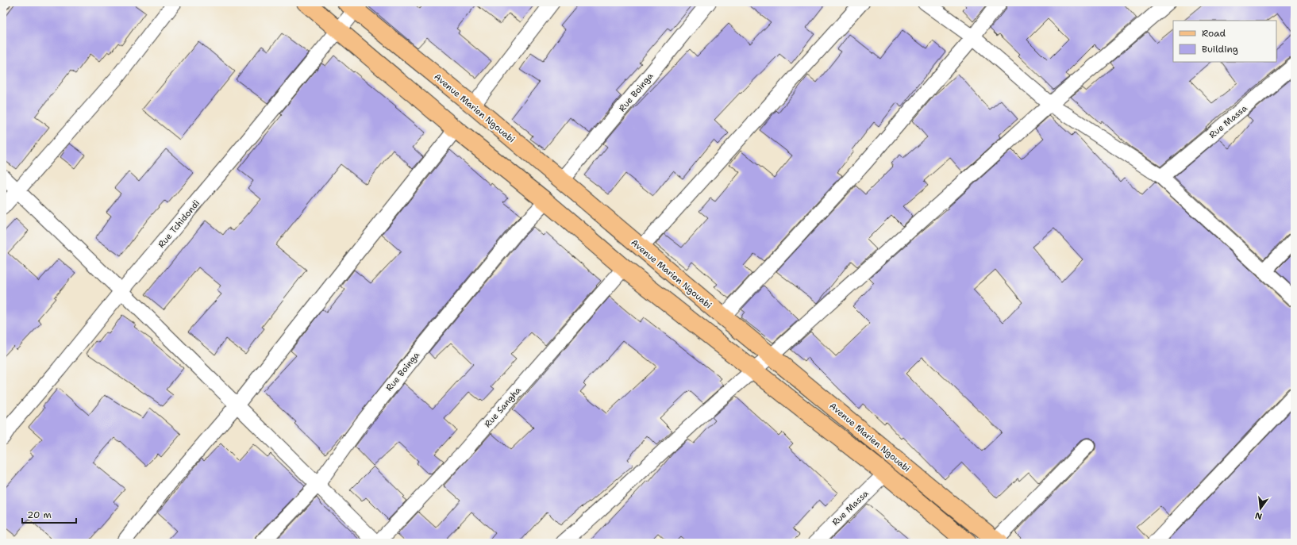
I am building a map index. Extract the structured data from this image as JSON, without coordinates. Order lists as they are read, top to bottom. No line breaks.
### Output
{"streets":{"main road":["Avenue Marien Ngouabi"],"street":["Rue Boinga","Rue Massa","Rue Tchidondi","Rue Sangha"]},"crossings":[["Rue Boinga","Avenue Marien Ngouabi"],["Avenue Marien Ngouabi","Rue Tchidondi"]],"legend":["Road","Building"],"scale_bar":"20 m","north":"bottom"}
